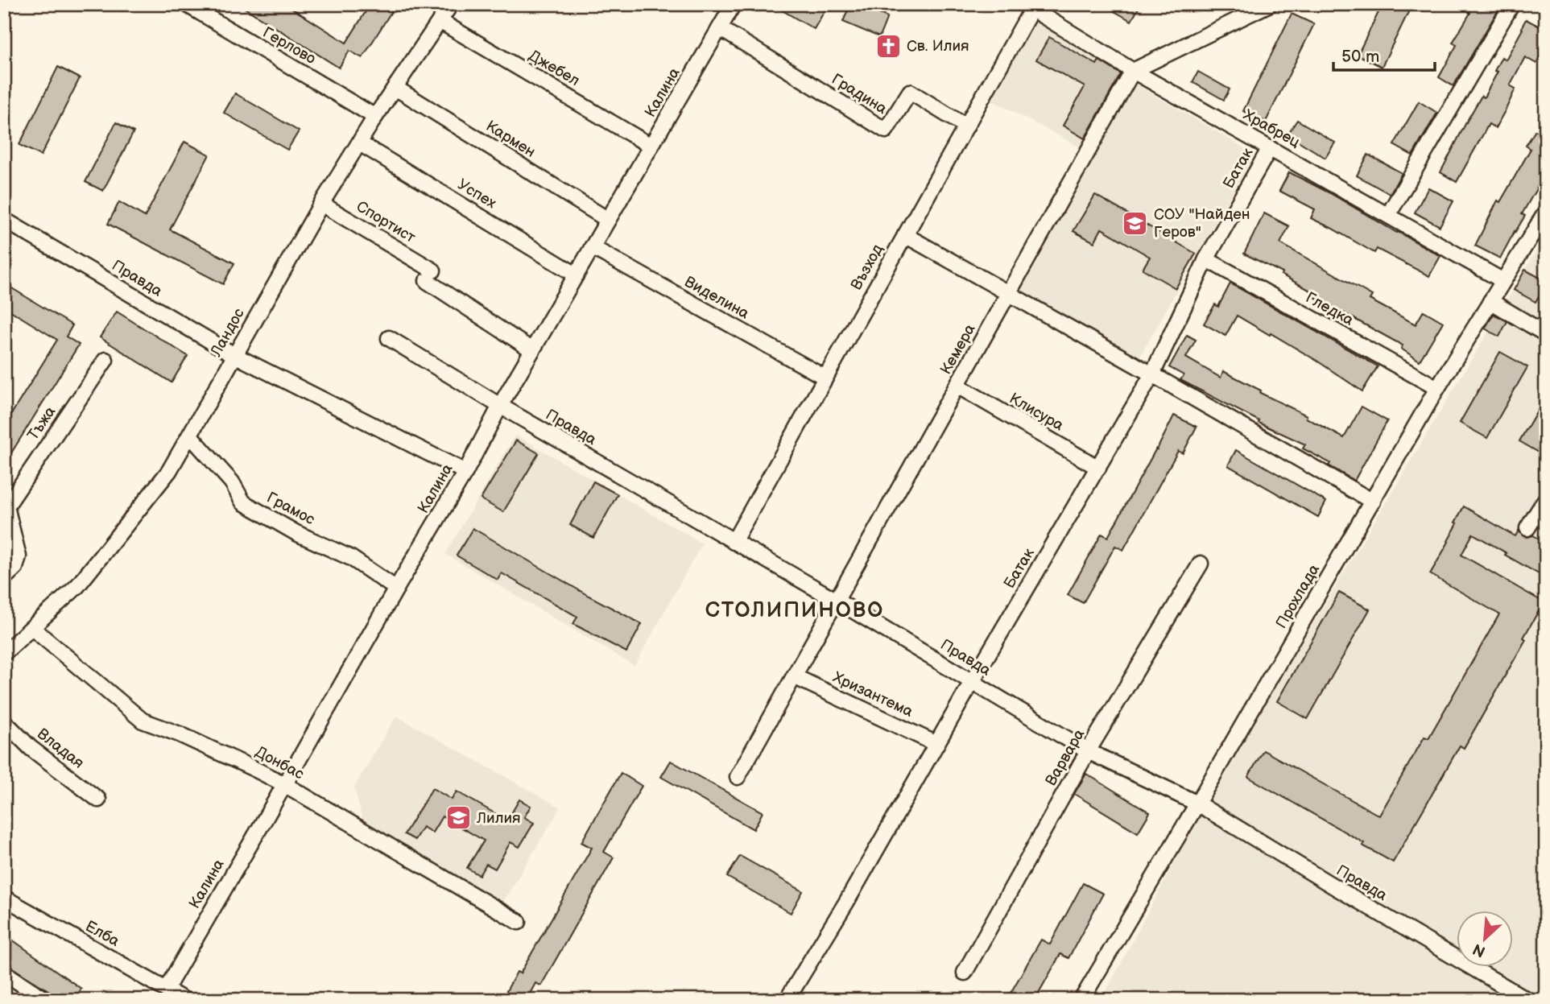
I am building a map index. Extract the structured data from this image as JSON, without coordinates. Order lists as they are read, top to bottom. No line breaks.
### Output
{"streets":{"street":["Герлово","Джебел","Калина","Градина","Храбрец","Кармен","Батак","Успех","Спортист","Възход","Правда","Виделина","Гледка","Ландос","Кемера","Клисура","Тъжа","Грамос","Прохлада","Хризантема","Владая","Варвара","Донбас","Елба"]},"crossings":[["Герлово","Ландос"],["Джебел","Калина"],["Джебел","Ландос"],["Калина","Градина"],["Калина","Кармен"],["Калина","Успех"],["Калина","Спортист"],["Калина","Правда"],["Калина","Виделина"],["Калина","Грамос"],["Калина","Донбас"],["Калина","Елба"],["Градина","Възход"],["Храбрец","Батак"],["Храбрец","Възход"],["Храбрец","Кемера"],["Храбрец","Прохлада"],["Кармен","Ландос"],["Батак","Правда"],["Батак","Гледка"],["Батак","Клисура"],["Батак","Хризантема"],["Успех","Ландос"],["Спортист","Ландос"],["Възход","Правда"],["Възход","Виделина"],["Правда","Ландос"],["Правда","Кемера"],["Правда","Прохлада"],["Правда","Варвара"],["Гледка","Прохлада"],["Ландос","Грамос"],["Ландос","Донбас"],["Кемера","Клисура"],["Кемера","Хризантема"]],"districts":["СТОЛИПИНОВО"],"places":{"church":["Св. Илия"],"school or university":["СОУ \"Найден Геров\"","Лилия"]},"scale_bar":"50 m","north":"bottom left"}
